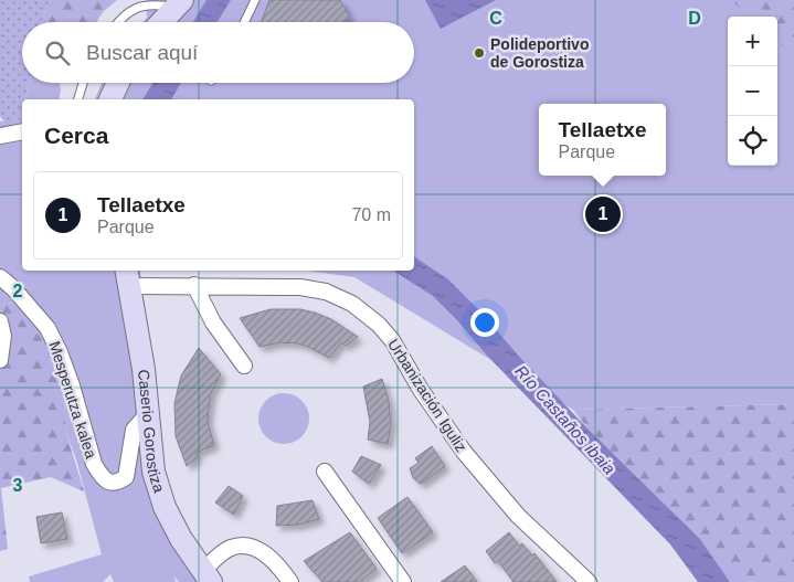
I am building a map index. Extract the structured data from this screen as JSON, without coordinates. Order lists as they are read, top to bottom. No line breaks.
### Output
{"streets":{"street":["Urbanización Iguliz","Mesperutza kalea","Caserio Gorostiza"]},"crossings":[["Urbanización Iguliz","Caserio Gorostiza"],["Mesperutza kalea","Caserio Gorostiza"]],"water":["Río Castaños ibaia"],"places":["Polideportivo de Gorostiza"],"page":{"map_buttons":["+","−"],"search":"Buscar aquí","heading":"Cerca","popup":["Tellaetxe","Parque"],"list":[{"mark":"1","name":"Tellaetxe","note":"Parque","value":"70 m"}],"pins":"1"},"grid":{"columns":["C","D"],"rows":["2","3"]}}
